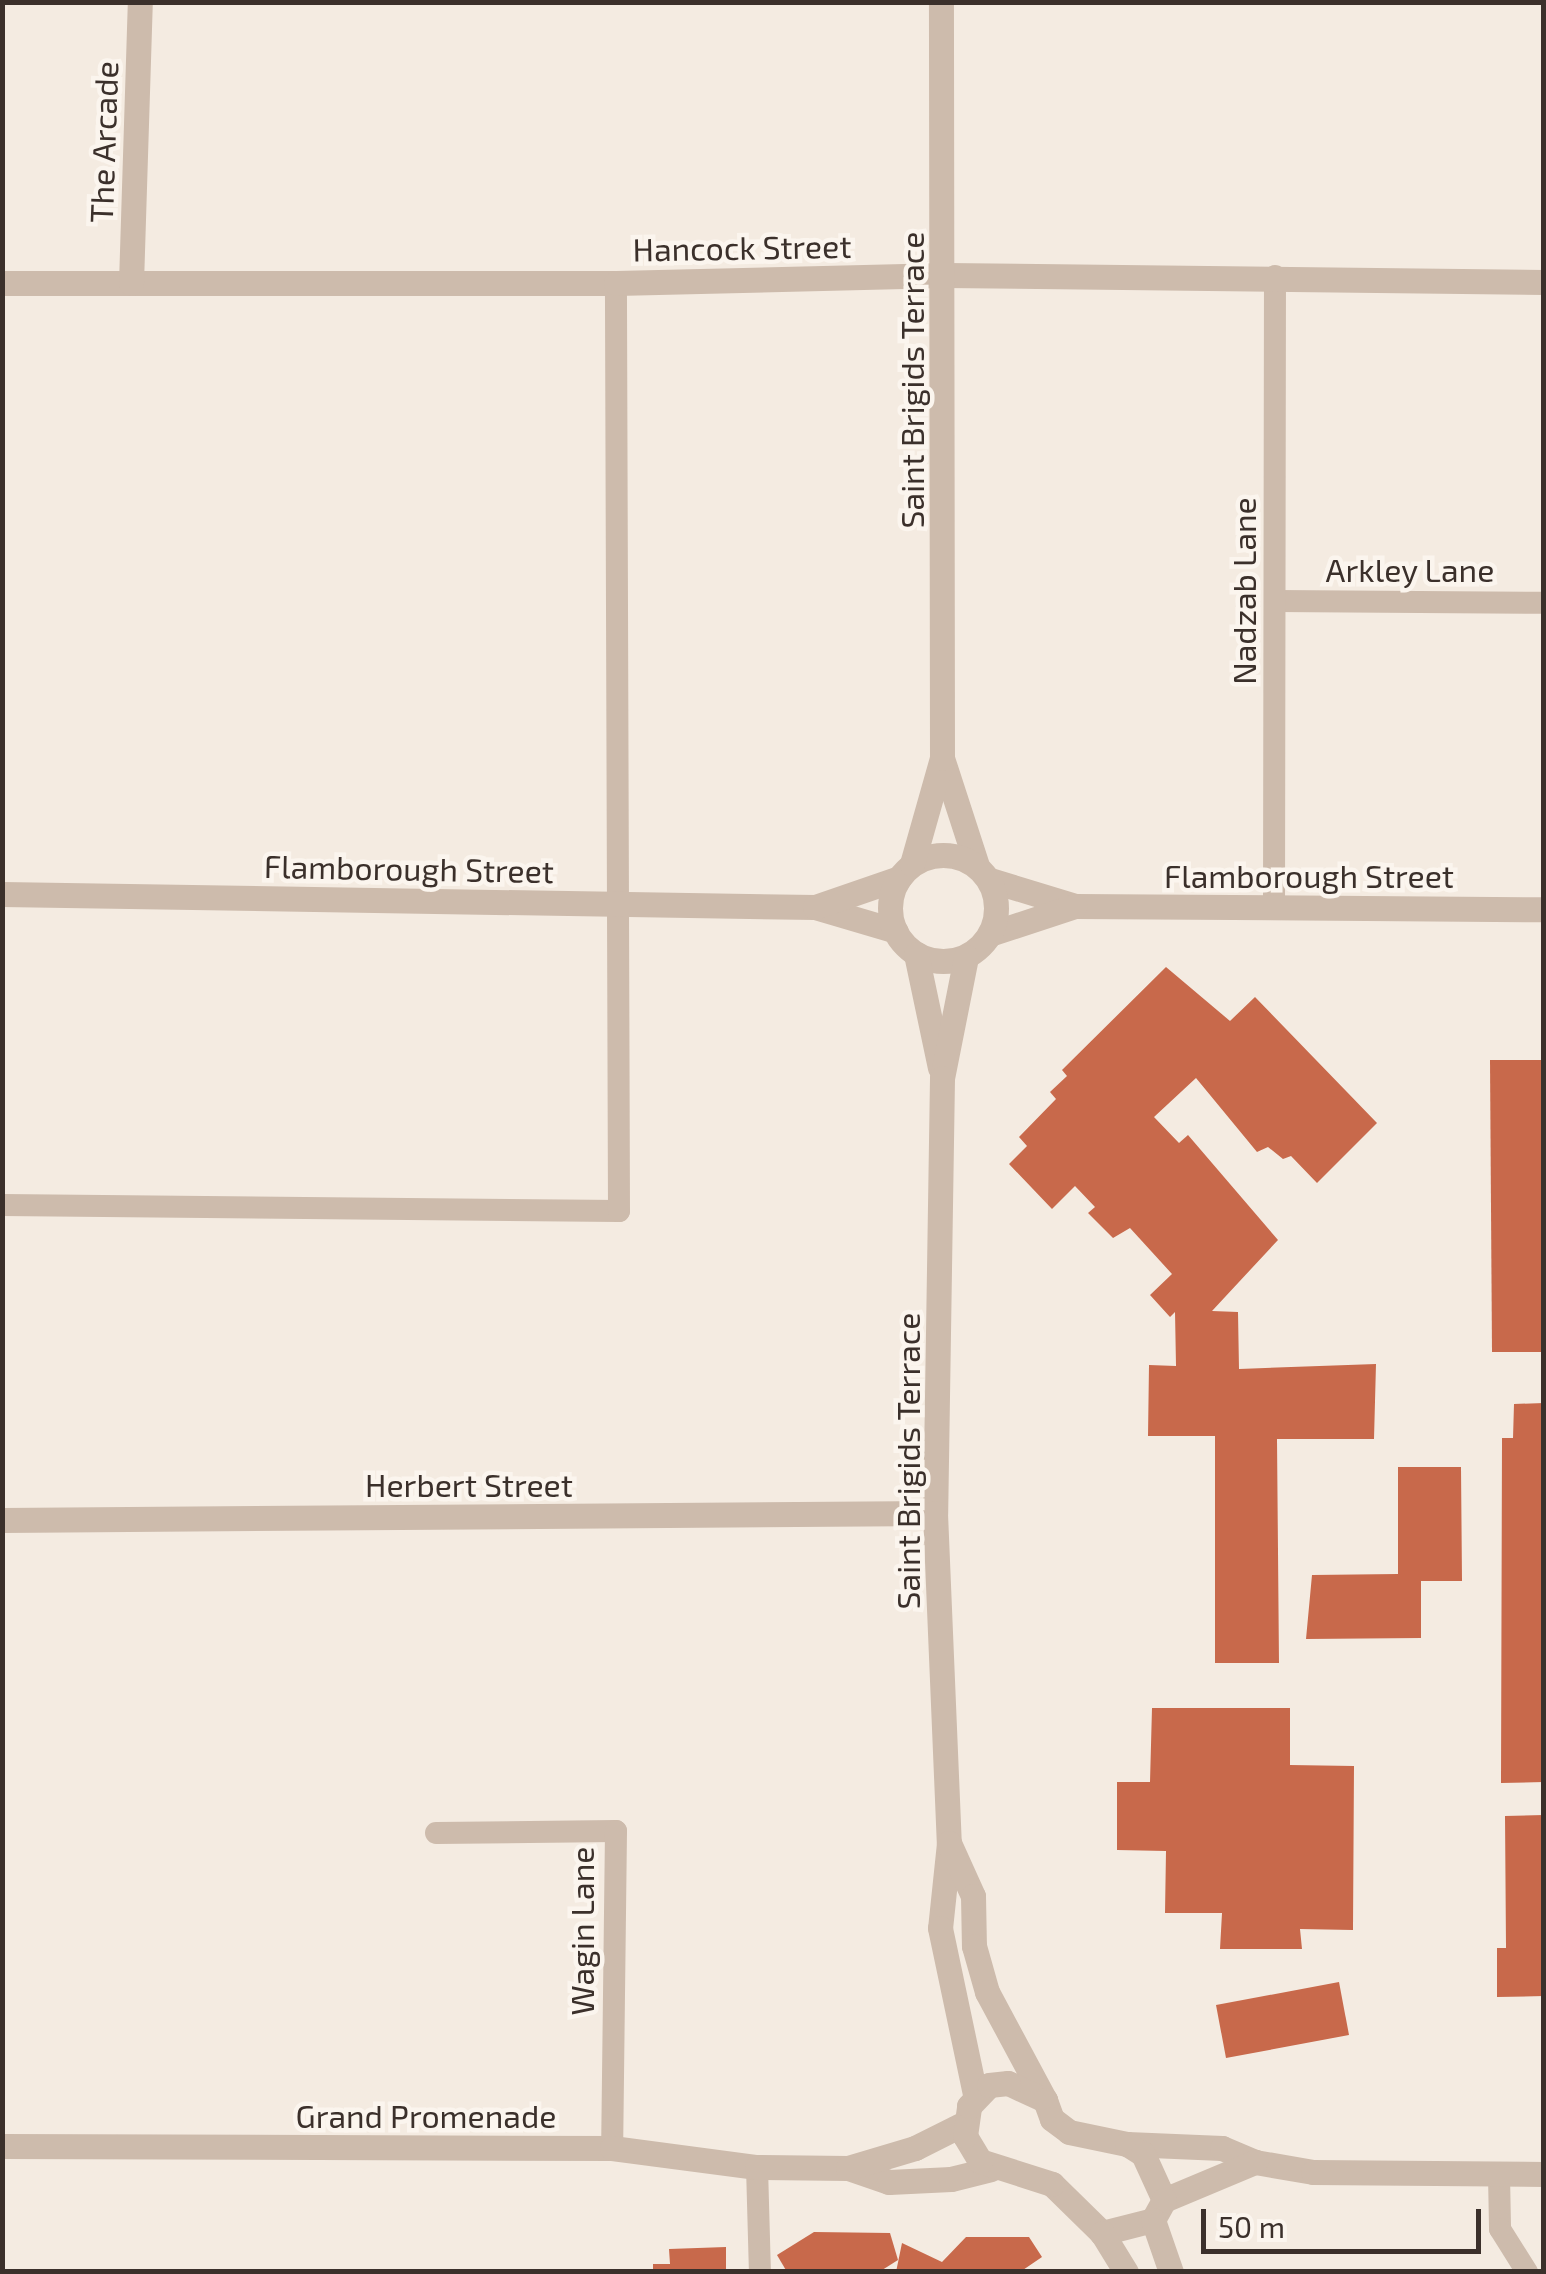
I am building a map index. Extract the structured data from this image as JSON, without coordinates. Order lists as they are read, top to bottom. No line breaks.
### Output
{"streets":{"street":["The Arcade","Hancock Street","Saint Brigids Terrace","Flamborough Street","Herbert Street","Grand Promenade"],"lane":["Arkley Lane","Nadzab Lane","Wagin Lane"]},"crossings":[["The Arcade","Hancock Street"],["Hancock Street","Saint Brigids Terrace"],["Hancock Street","Nadzab Lane"],["Saint Brigids Terrace","Flamborough Street"],["Saint Brigids Terrace","Herbert Street"],["Arkley Lane","Nadzab Lane"],["Nadzab Lane","Flamborough Street"],["Wagin Lane","Grand Promenade"]],"scale_bar":"50 m"}
